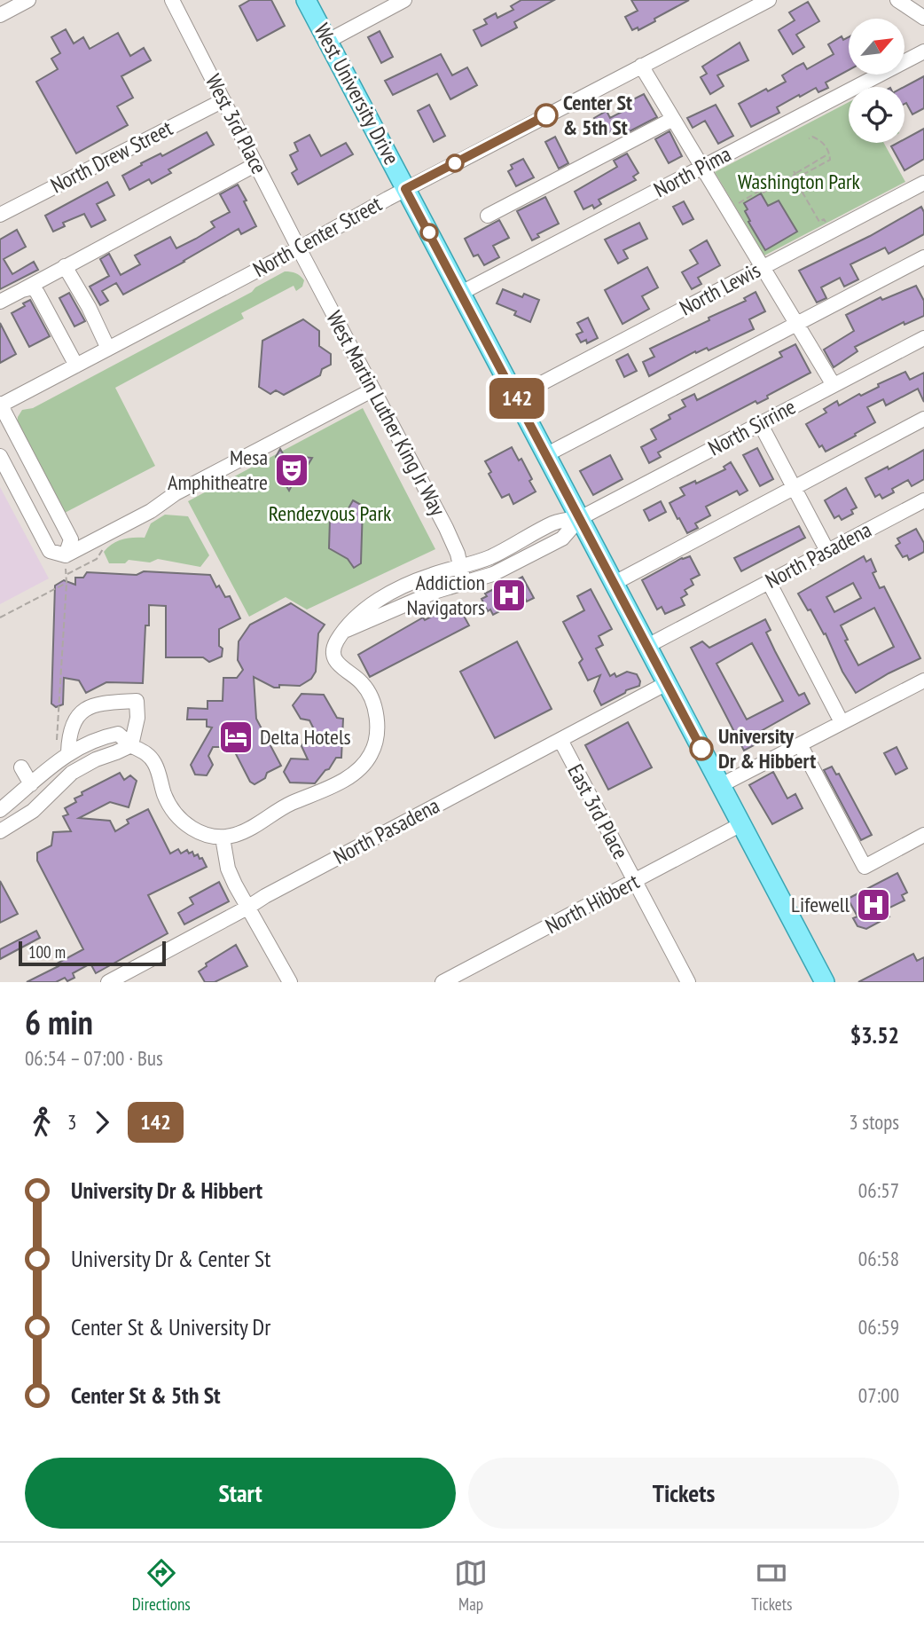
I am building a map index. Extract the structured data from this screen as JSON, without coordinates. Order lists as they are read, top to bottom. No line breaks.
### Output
{"streets":{"main road":["West University Drive"],"street":["West 3rd Place","North Drew Street","North Pima","North Center Street","North Lewis","West Martin Luther King Jr Way","North Sirrine","North Pasadena","East 3rd Place","North Hibbert"]},"crossings":[["West University Drive","North Pima"],["West University Drive","North Center Street"],["West University Drive","North Lewis"],["West University Drive","North Sirrine"],["West University Drive","North Pasadena"],["West University Drive","North Hibbert"],["West 3rd Place","North Drew Street"],["West 3rd Place","North Center Street"],["West 3rd Place","West Martin Luther King Jr Way"],["North Center Street","West Martin Luther King Jr Way"],["North Pasadena","East 3rd Place"],["East 3rd Place","North Hibbert"]],"parks":["Washington Park","Rendezvous Park"],"places":{"other":["Center St & 5th St","University Dr & Hibbert"],"theatre":["Mesa Amphitheatre"],"hospital":["Addiction Navigators","Lifewell"],"hotel":["Delta Hotels"]},"lines":["bus line 142"],"scale_bar":"100 m","north":"top right","page":{"on_map":"142","scale":"100 m","heading":["6 min","06:54 – 07:00 · Bus","$3.52"],"legs":["3","142","3 stops"],"list":[{"name":"University Dr & Hibbert","value":"06:57"},{"name":"University Dr & Center St","value":"06:58"},{"name":"Center St & University Dr","value":"06:59"},{"name":"Center St & 5th St","value":"07:00"}],"buttons":["Start","Tickets"],"tabs":["Directions","Map","Tickets"]}}
